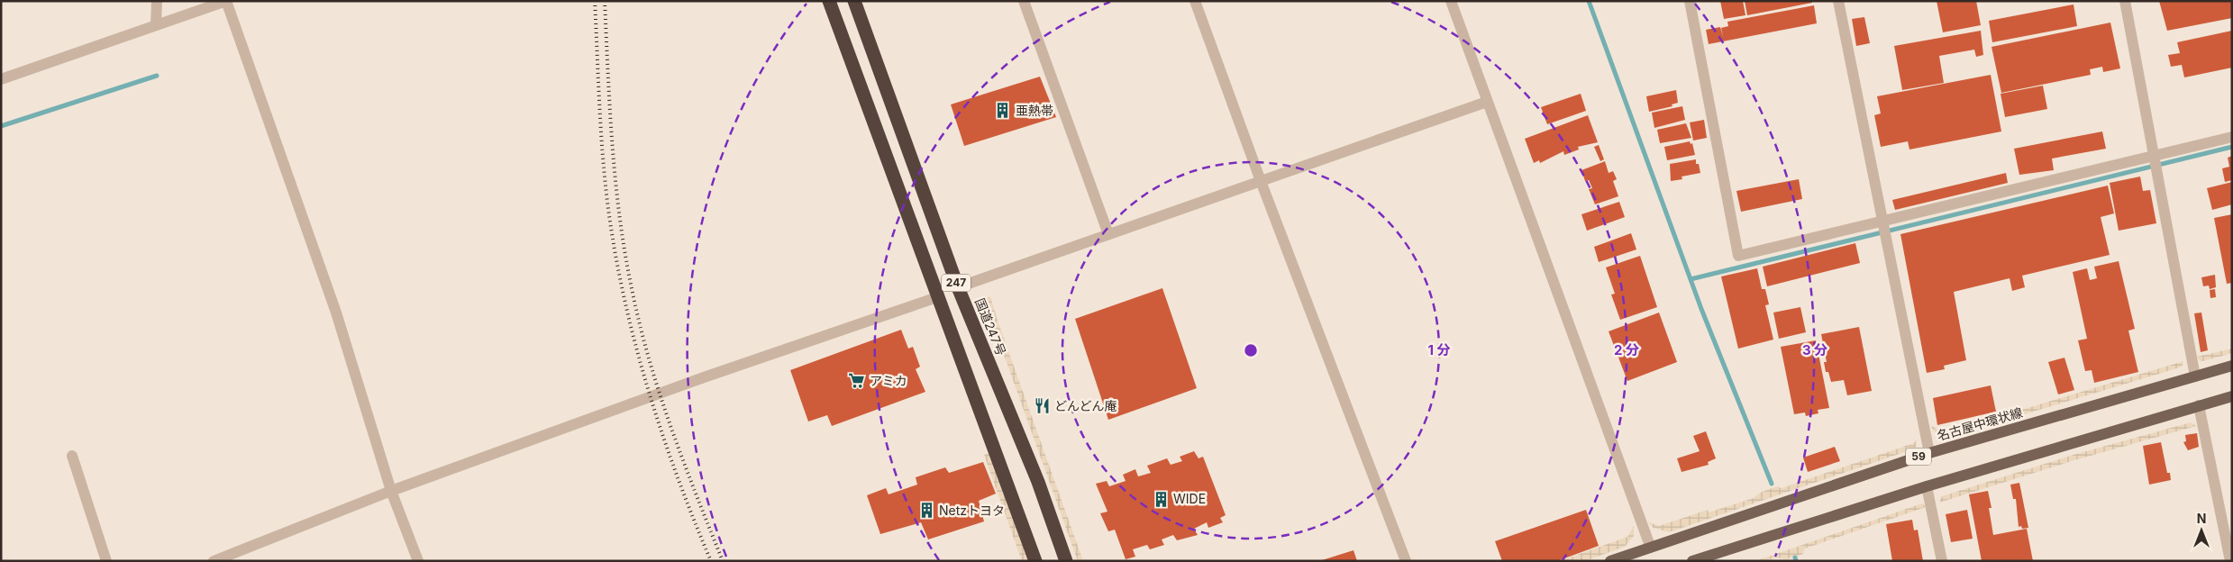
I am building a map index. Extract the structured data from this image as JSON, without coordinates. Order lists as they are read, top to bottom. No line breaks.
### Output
{"streets":{"highway":["247","国道247号"],"main road":["名古屋中環状線","59"]},"places":{"building":["亜熱帯","WIDE","Netzトヨタ"],"supermarket":["アミカ"],"restaurant":["どんどん庵"]},"north":"top","rings":["1 分","2 分","3 分"]}
